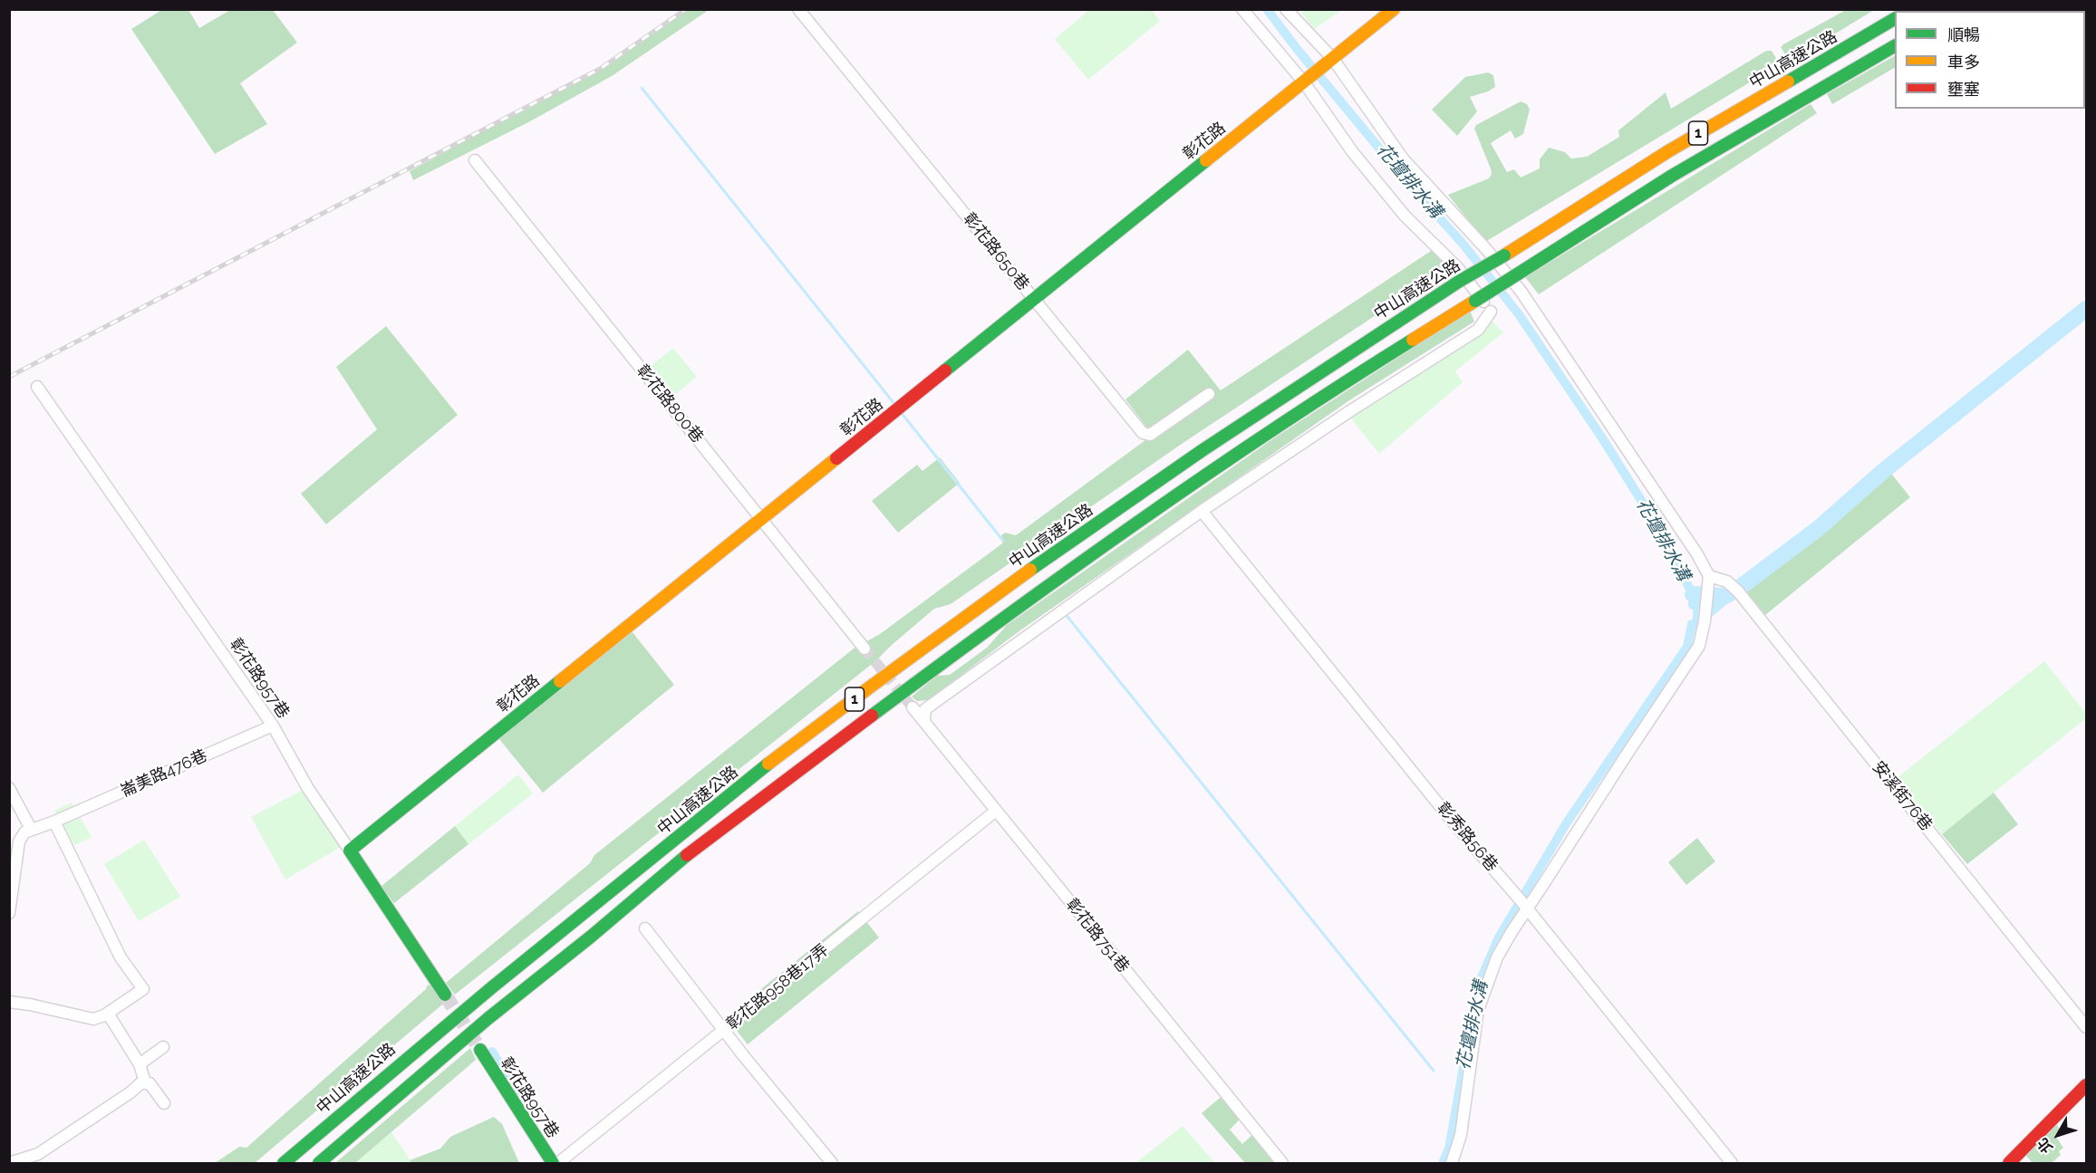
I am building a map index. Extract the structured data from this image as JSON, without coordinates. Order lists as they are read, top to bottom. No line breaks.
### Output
{"streets":{"main road":["中山高速公路","1","彰花路","彰花路957巷"],"street":["彰花路650巷","彰花路800巷","崙美路476巷","安溪街76巷","彰秀路56巷","彰花路751巷","彰花路958巷17弄"]},"crossings":[["彰花路","彰花路650巷"],["彰花路","彰花路800巷"],["彰花路","彰花路957巷"],["彰花路957巷","崙美路476巷"],["彰花路751巷","彰花路958巷17弄"]],"water":["花壇排水溝"],"legend":["順暢","車多","壅塞"],"north":"bottom left"}
